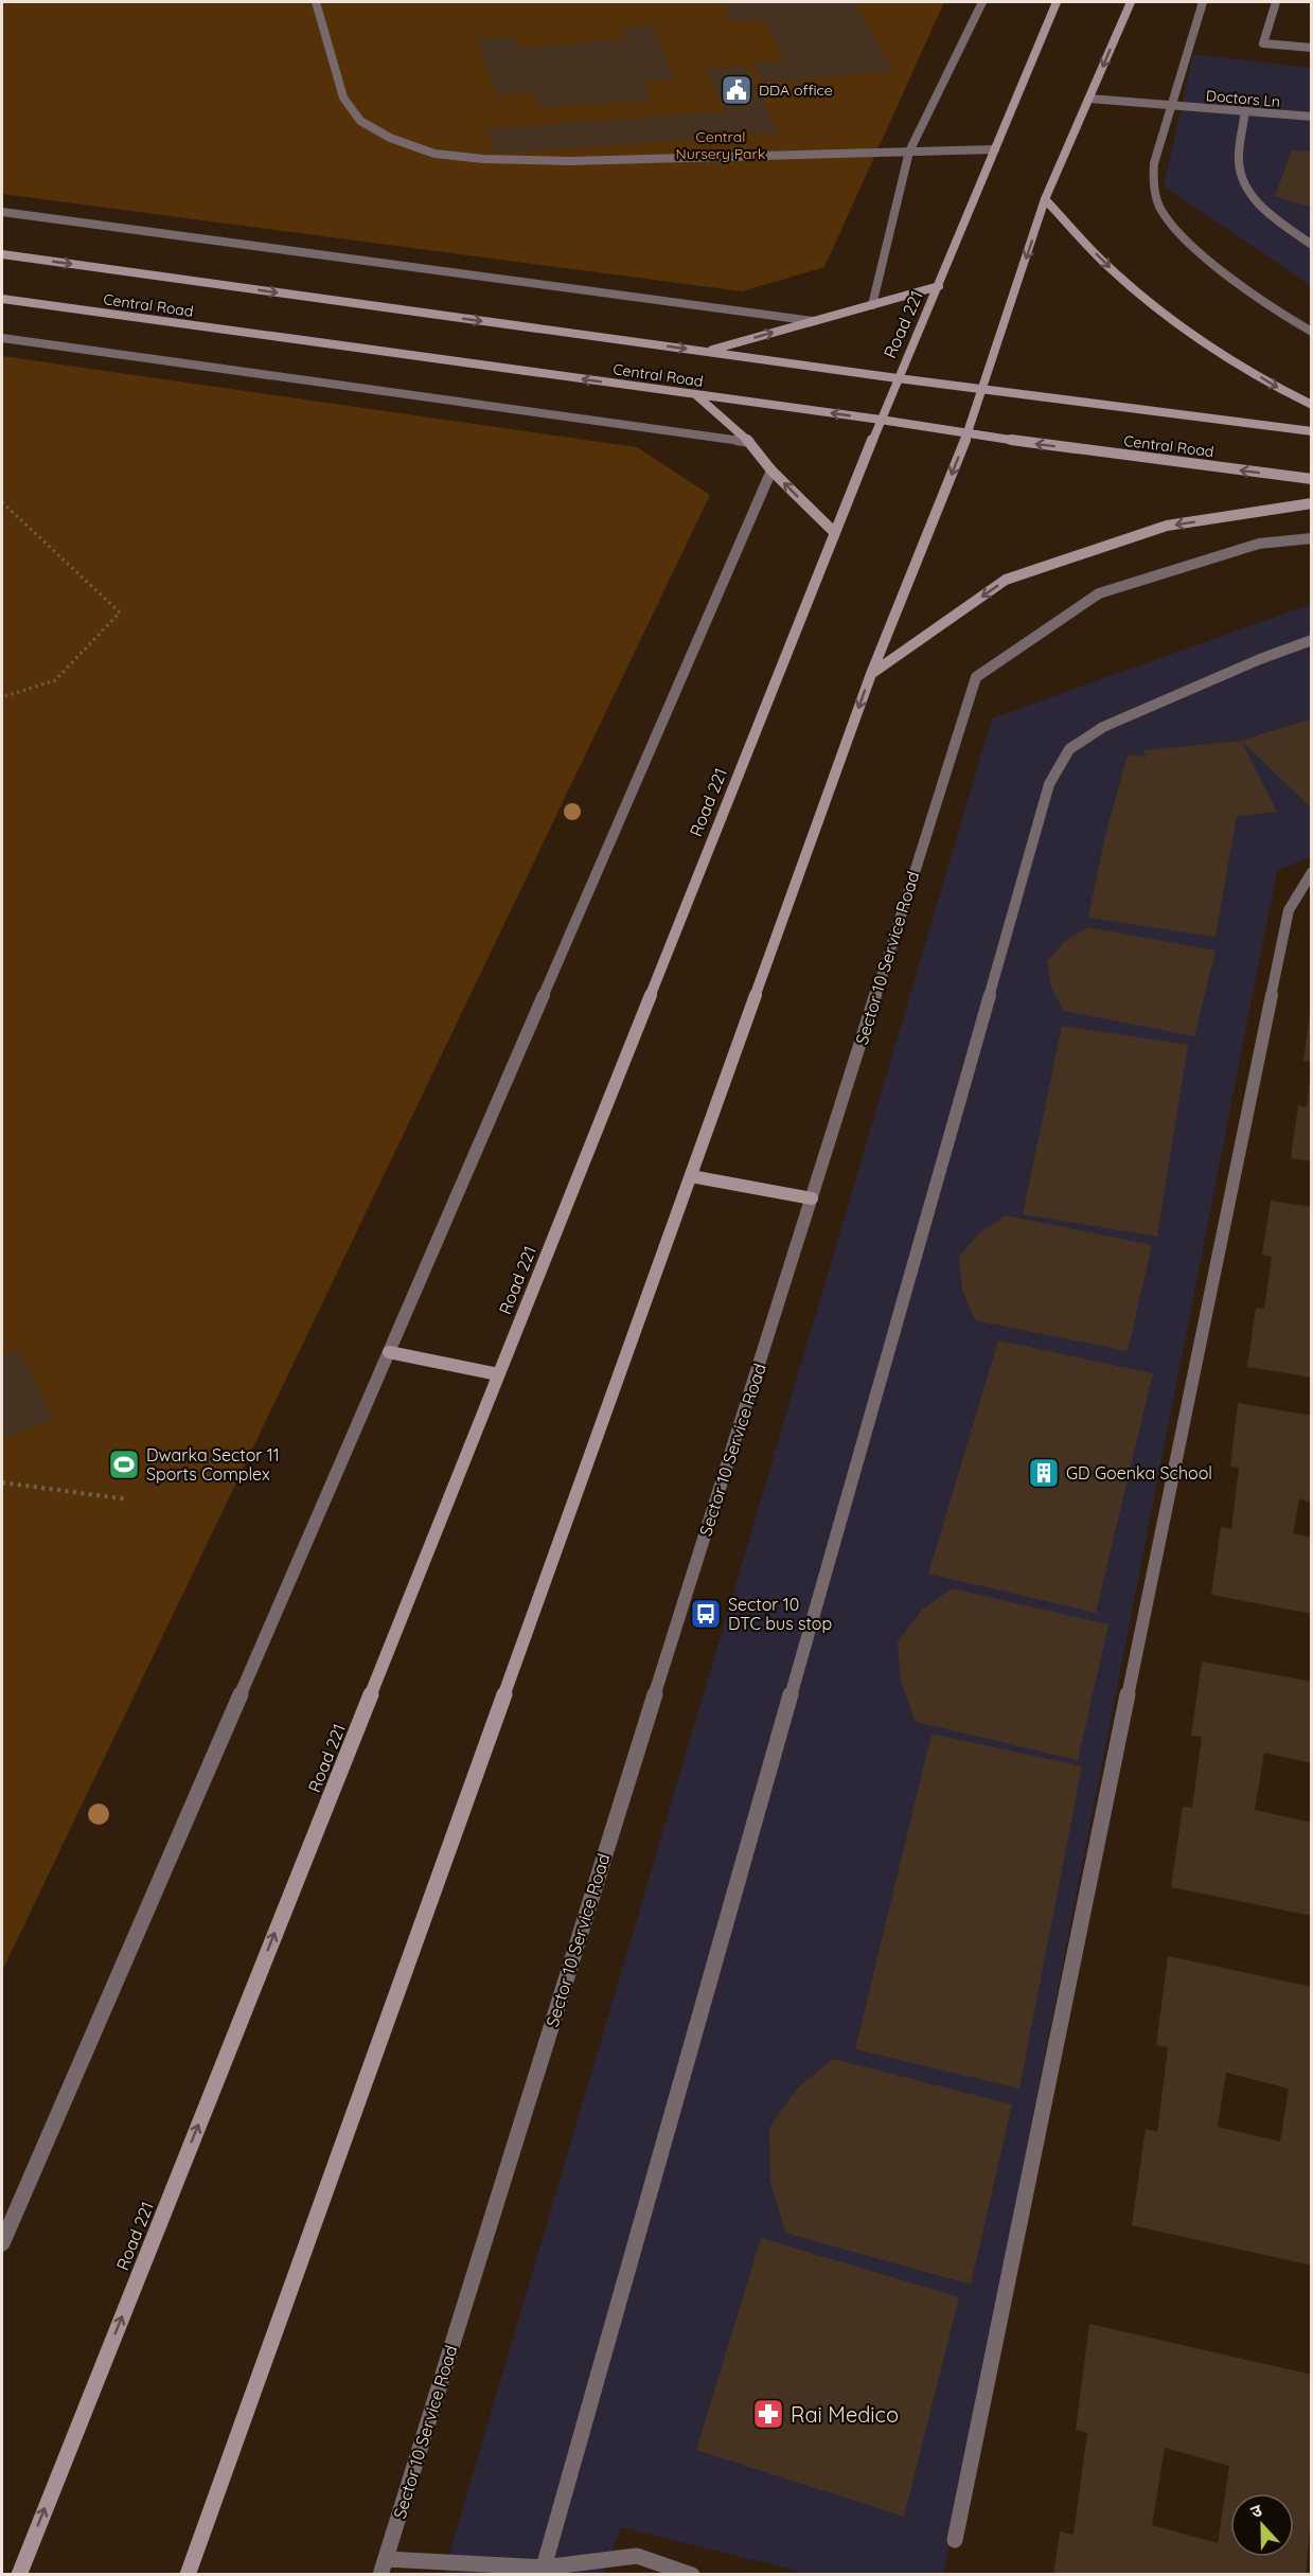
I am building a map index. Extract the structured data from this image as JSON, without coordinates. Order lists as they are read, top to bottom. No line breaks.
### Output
{"streets":{"main road":["Central Road","Road 221"],"street":["Doctors Ln","Sector 10 Service Road"]},"crossings":[["Central Road","Road 221"]],"one_way":["Road 221"],"parks":["Central Nursery Park"],"places":{"public building":["DDA office"],"sports":["Dwarka Sector 11 Sports Complex"],"building":["GD Goenka School"],"bus stop":["Sector 10 DTC bus stop"],"pharmacy":["Rai Medico"]},"north":"top"}
